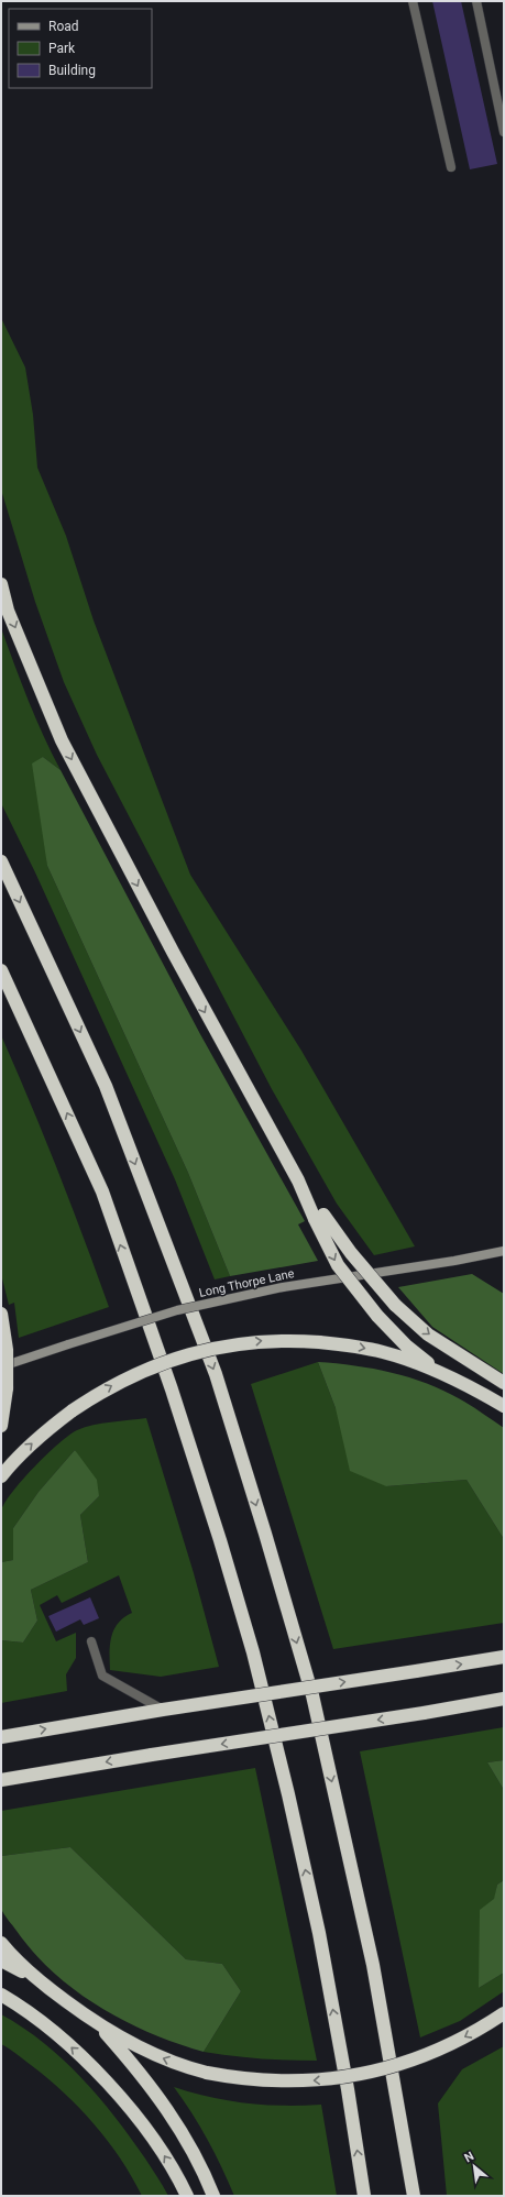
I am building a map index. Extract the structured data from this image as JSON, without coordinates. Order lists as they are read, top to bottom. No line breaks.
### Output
{"streets":{"main road":["Long Thorpe Lane"]},"legend":["Road","Park","Building"],"north":"top left"}
